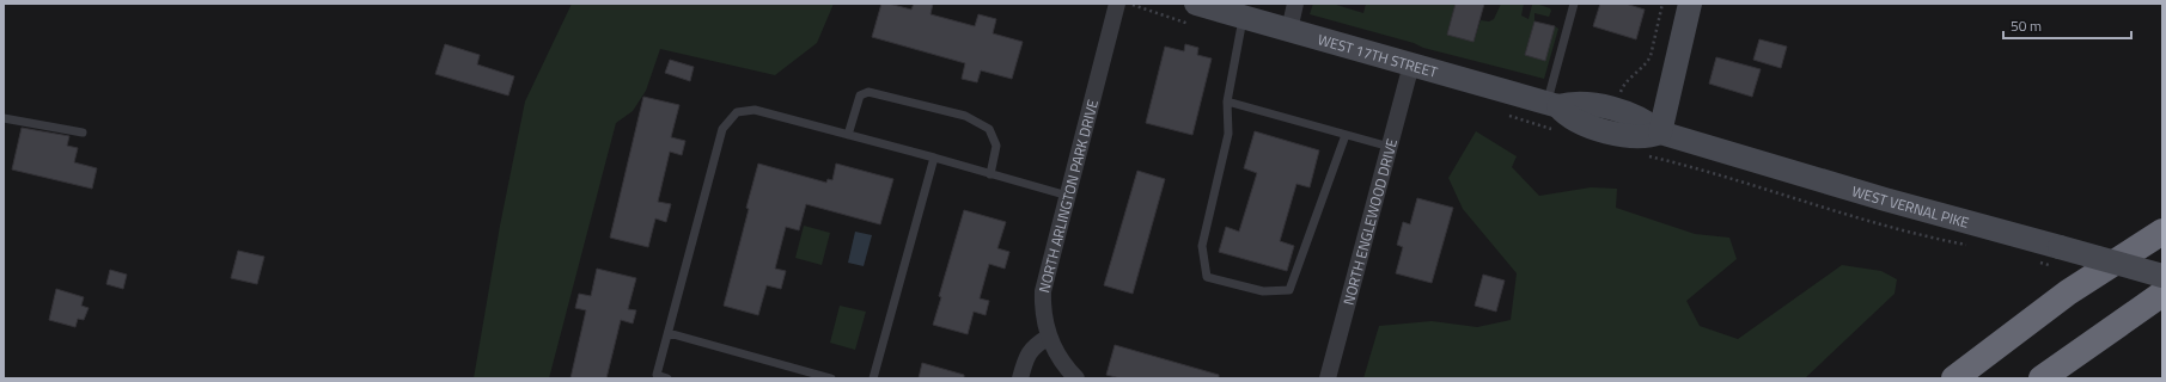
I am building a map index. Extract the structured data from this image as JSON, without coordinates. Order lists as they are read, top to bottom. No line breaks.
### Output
{"streets":{"main road":["WEST 17TH STREET","WEST VERNAL PIKE"],"street":["NORTH ARLINGTON PARK DRIVE","NORTH ENGLEWOOD DRIVE"]},"crossings":[["WEST 17TH STREET","WEST VERNAL PIKE"],["WEST 17TH STREET","NORTH ENGLEWOOD DRIVE"]],"scale_bar":"50 m"}
